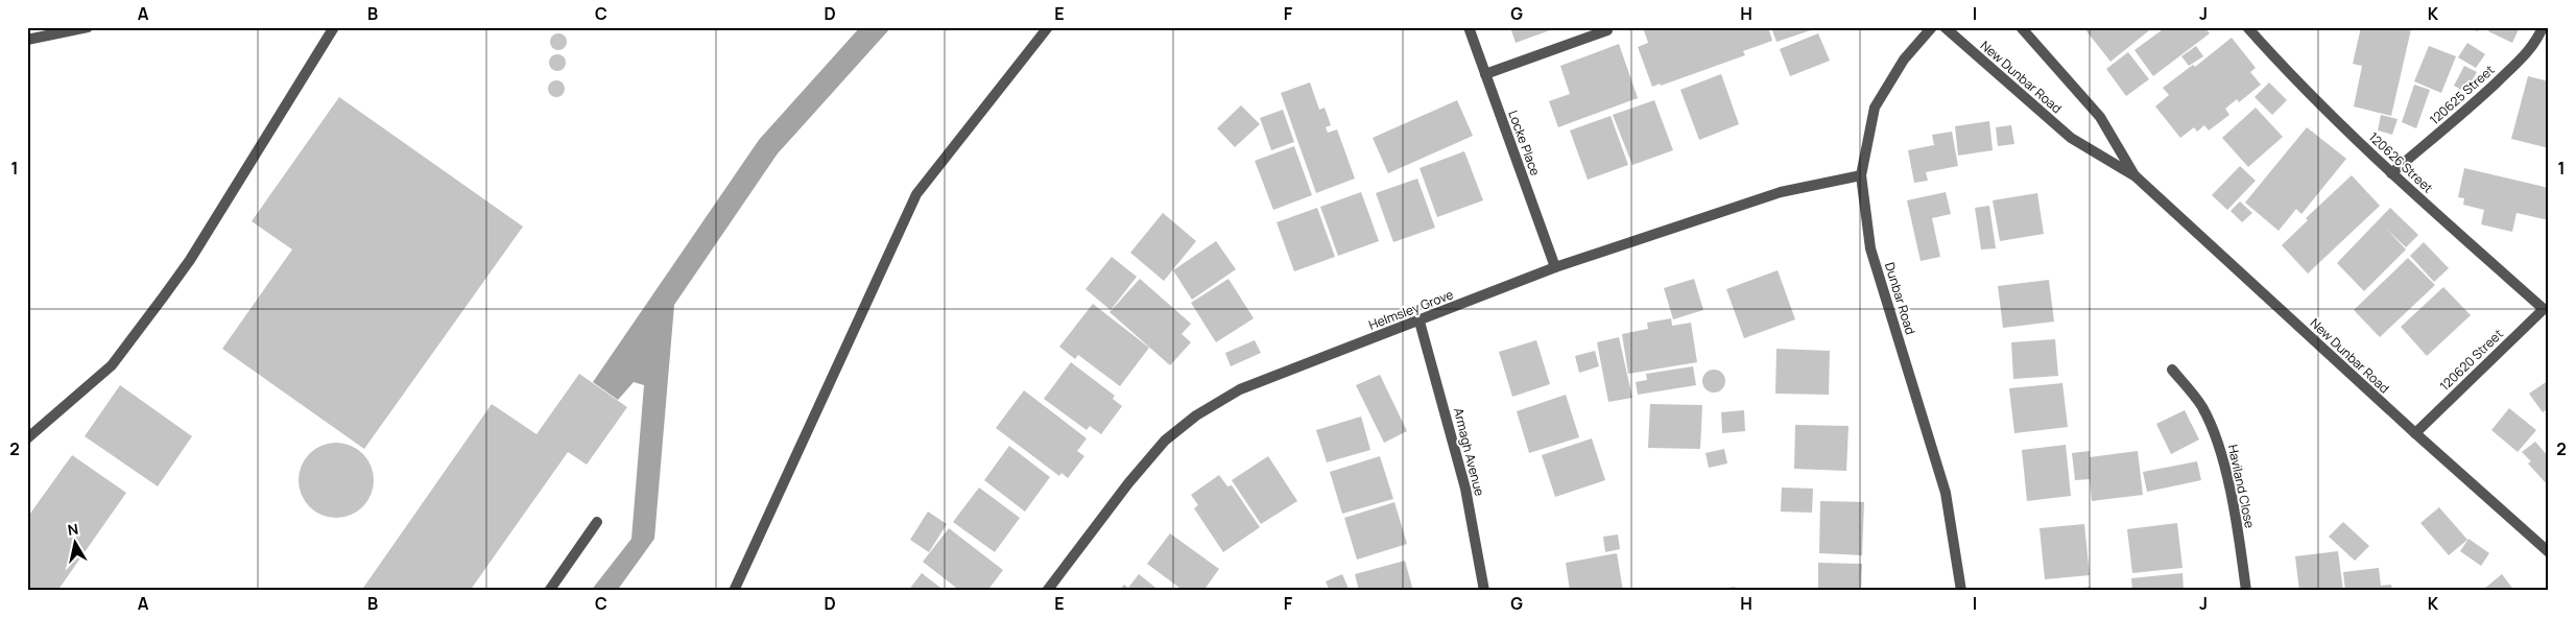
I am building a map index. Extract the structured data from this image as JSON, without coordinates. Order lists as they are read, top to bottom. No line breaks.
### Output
{"streets":{"street":["New Dunbar Road","120625 Street","Locke Place","120626 Street","Dunbar Road","Helmsley Grove","120620 Street","Armagh Avenue","Haviland Close"]},"crossings":[["New Dunbar Road","120620 Street"],["120625 Street","120626 Street"],["Locke Place","Helmsley Grove"],["120626 Street","120620 Street"],["Dunbar Road","Helmsley Grove"],["Helmsley Grove","Armagh Avenue"]],"north":"top","grid":{"columns":["A","B","C","D","E","F","G","H","I","J","K"],"rows":["1","2"]}}
